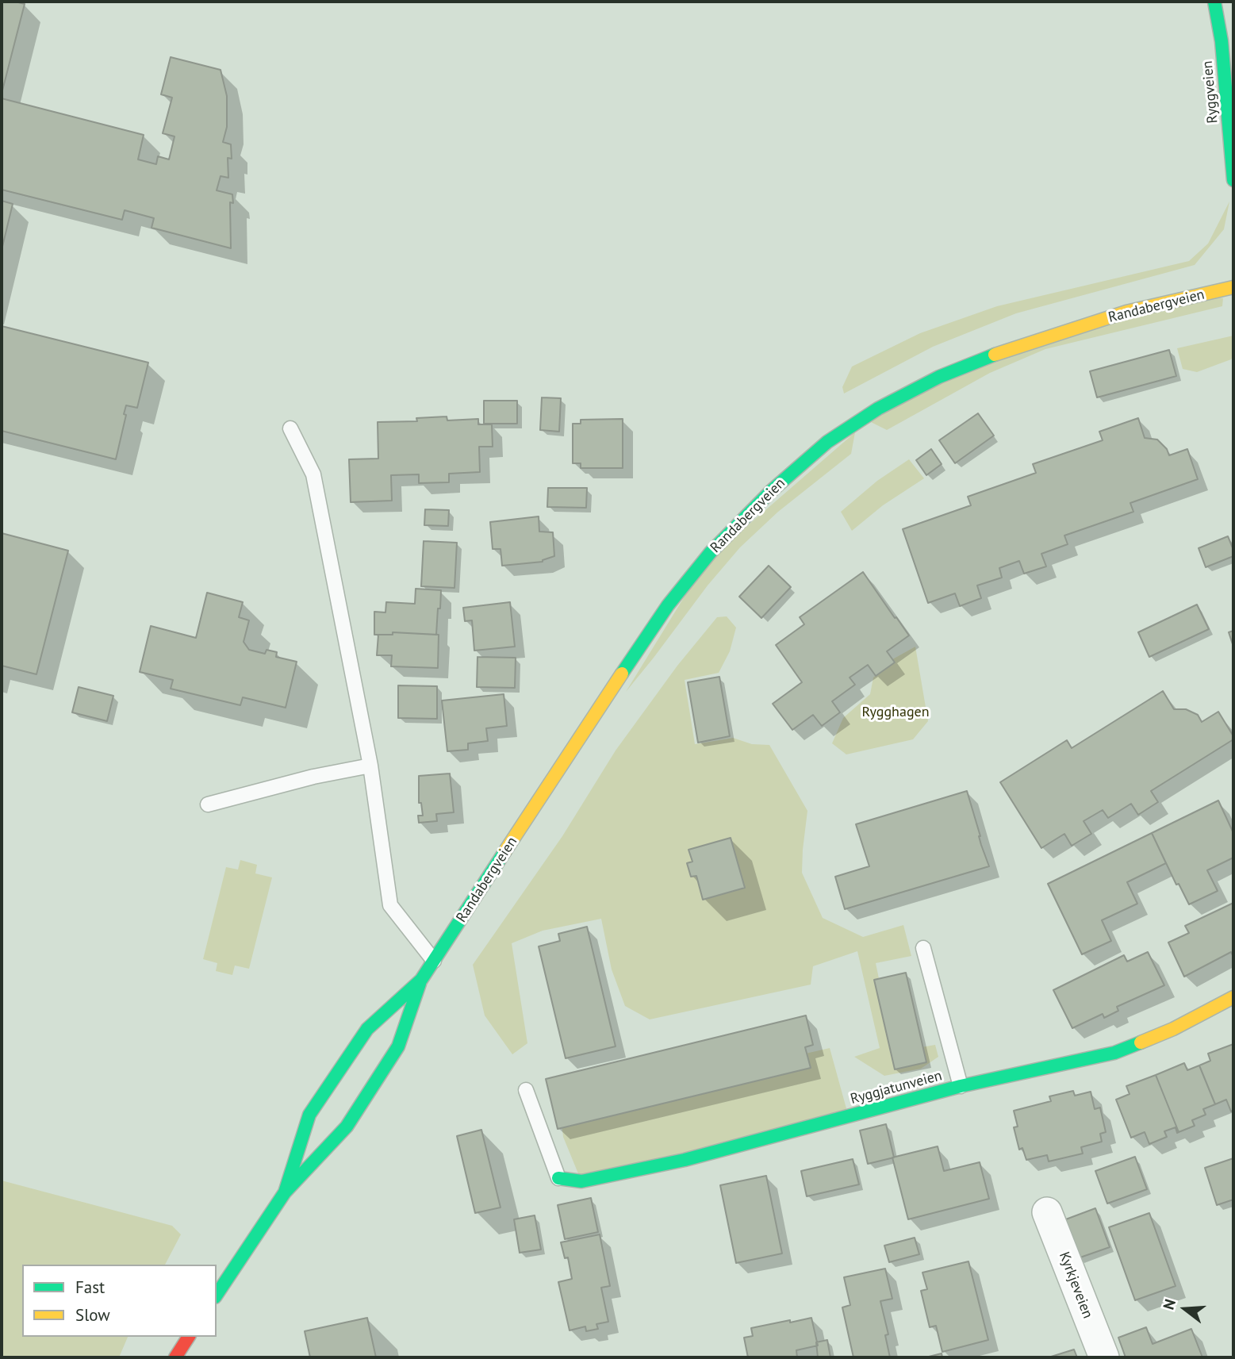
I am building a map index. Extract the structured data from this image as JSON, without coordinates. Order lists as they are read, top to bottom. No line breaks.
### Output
{"streets":{"main road":["Ryggveien","Randabergveien","Ryggjatunveien"],"street":["Kyrkjeveien"]},"parks":["Rygghagen"],"legend":["Fast","Slow"],"north":"left"}
